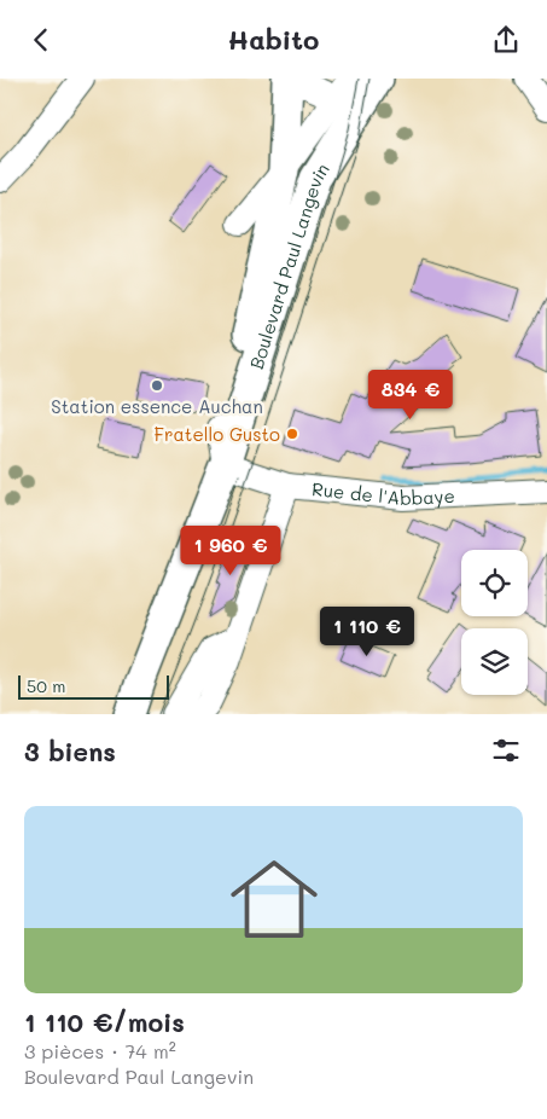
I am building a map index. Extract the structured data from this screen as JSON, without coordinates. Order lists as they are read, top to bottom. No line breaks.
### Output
{"streets":{"main road":["Boulevard Paul Langevin"],"street":["Rue de l'Abbaye"]},"crossings":[["Boulevard Paul Langevin","Rue de l'Abbaye"]],"places":["Station essence Auchan","Fratello Gusto"],"scale_bar":"50 m","page":{"header":"Habito","price":["834 €","1 960 €","1 110 €"],"scale":"50 m","heading":"3 biens","list":[{"name":"1 110 €/mois","note":"3 pièces · 74 m² · Boulevard Paul Langevin"}]}}
